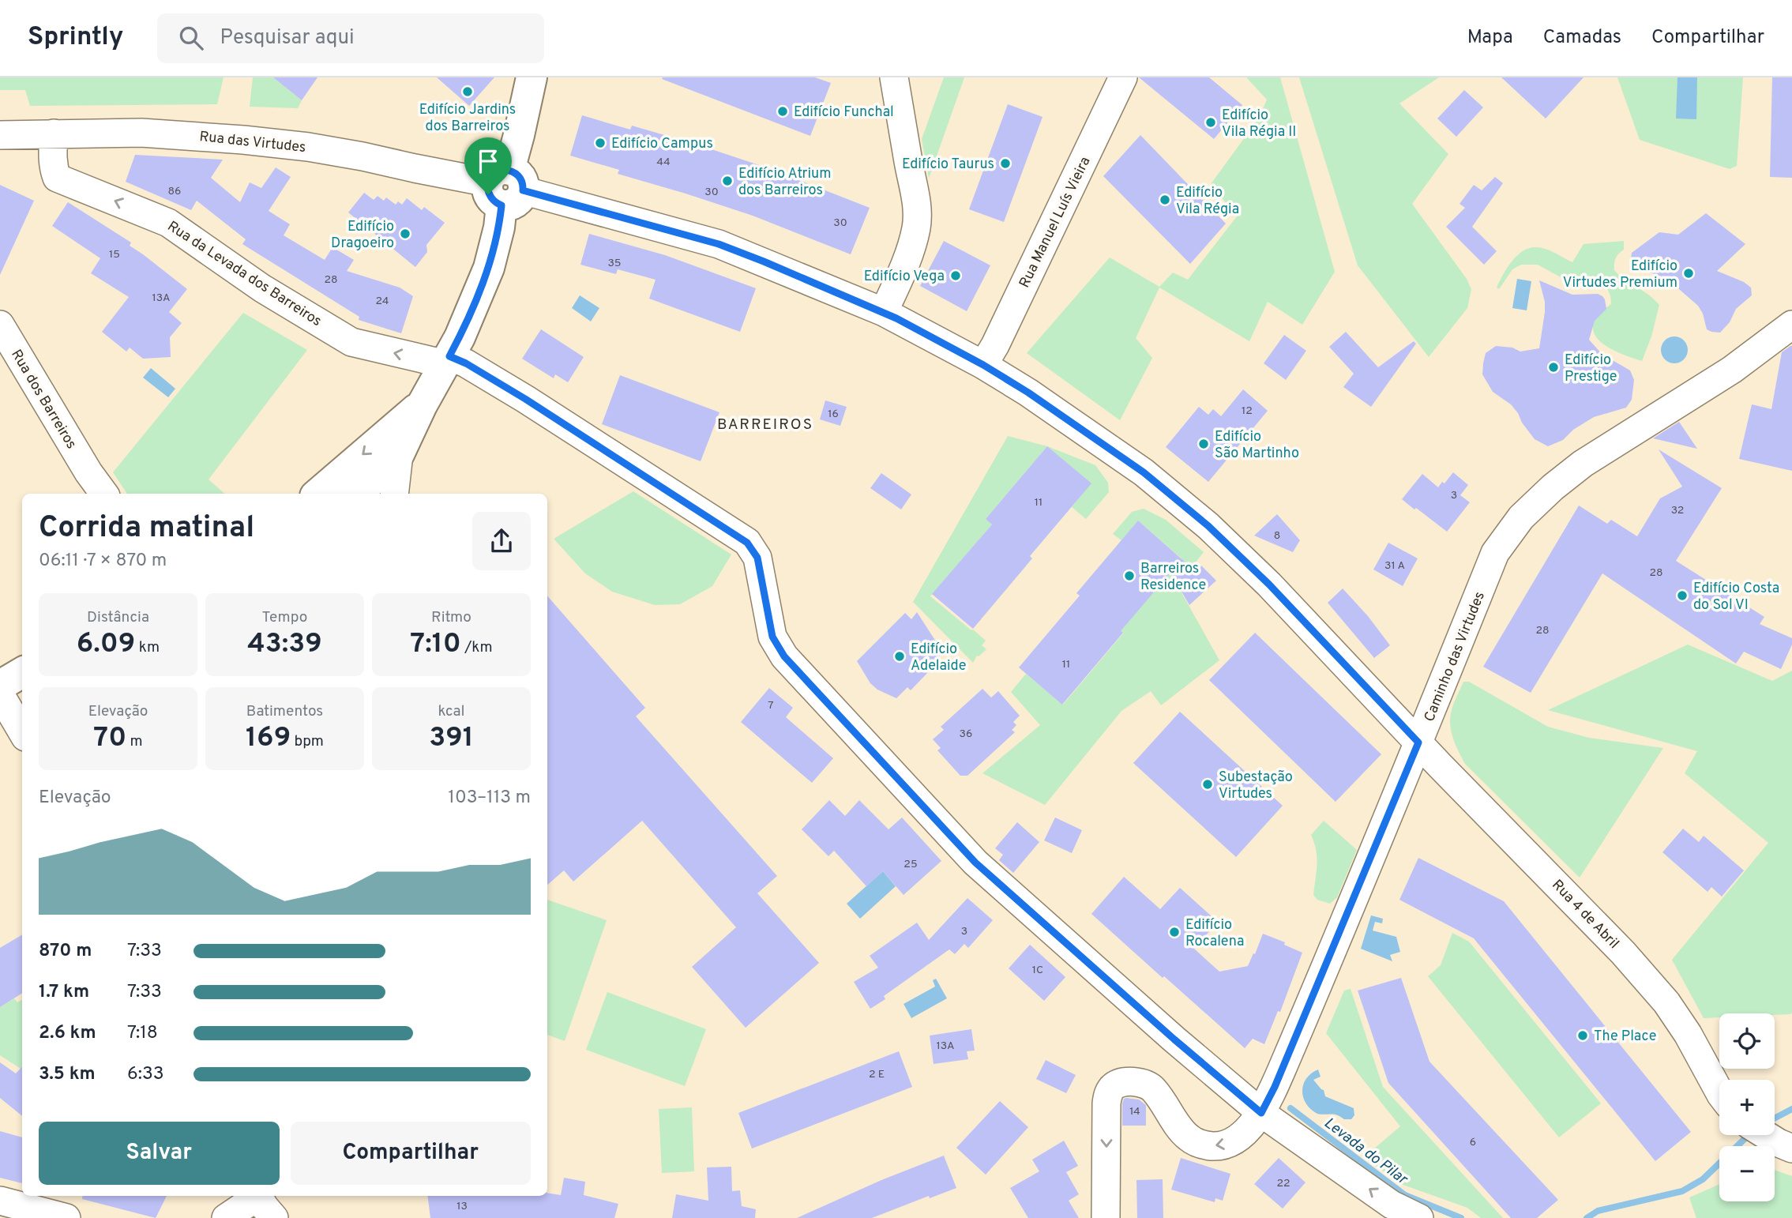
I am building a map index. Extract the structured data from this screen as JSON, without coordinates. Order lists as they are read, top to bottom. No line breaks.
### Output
{"streets":{"street":["Rua das Virtudes","Rua Manuel Luís Vieira","Rua da Levada dos Barreiros","Rua dos Barreiros","Caminho das Virtudes","Rua 4 de Abril"]},"crossings":[["Rua das Virtudes","Rua Manuel Luís Vieira"],["Rua das Virtudes","Rua da Levada dos Barreiros"],["Rua das Virtudes","Caminho das Virtudes"],["Rua das Virtudes","Rua 4 de Abril"],["Rua da Levada dos Barreiros","Caminho das Virtudes"],["Caminho das Virtudes","Rua 4 de Abril"]],"one_way":["Rua da Levada dos Barreiros"],"districts":["BARREIROS"],"water":["Levada do Pilar"],"places":["Edifício Jardins dos Barreiros","Edifício Funchal","Edifício Vila Régia II","Edifício Campus","Edifício Taurus","Edifício Atrium dos Barreiros","Edifício Vila Régia","Edifício Dragoeiro","Edifício Virtudes Premium","Edifício Vega","Edifício Prestige","Edifício São Martinho","Barreiros Residence","Edifício Costa do Sol VI","Edifício Adelaide","Subestação Virtudes","Edifício Rocalena","The Place"],"house_numbers":["44","86","30","30","15","35","28","13A","24","12","16","3","11","32","8","31 A","28","28","11","7","36","25","3","1C","13A","2 E","14","6","22","13"],"page":{"header":"Sprintly","search":"Pesquisar aqui","nav":["Mapa","Camadas","Compartilhar"],"heading":["Corrida matinal","06:11 · 7 × 870 m"],"stats":[["Distância","6.09 km"],["Tempo","43:39"],["Ritmo","7:10 /km"],["Elevação","70 m"],["Batimentos","169 bpm"],["kcal","391"]],"chart":["Elevação","103–113 m"],"list":[{"name":"870 m","note":"7:33"},{"name":"1.7 km","note":"7:33"},{"name":"2.6 km","note":"7:18"},{"name":"3.5 km","note":"6:33"}],"map_buttons":["+","−"],"buttons":["Salvar","Compartilhar"]}}
